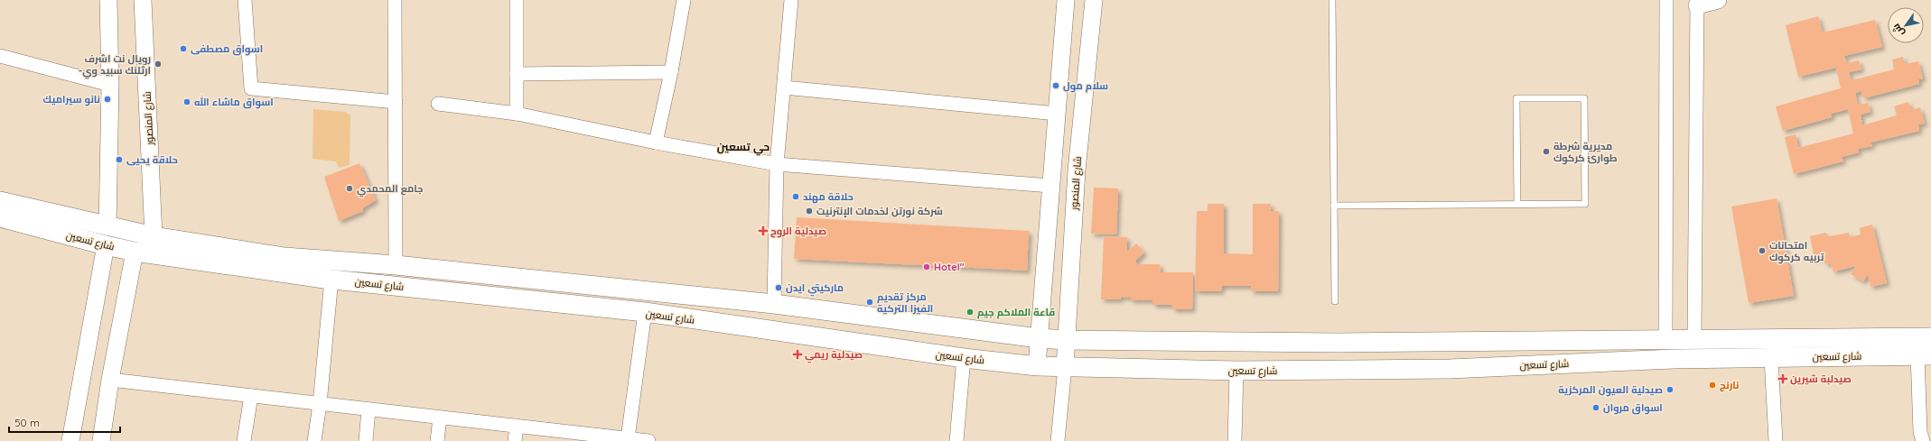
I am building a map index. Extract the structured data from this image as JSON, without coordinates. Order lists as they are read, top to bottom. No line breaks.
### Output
{"streets":{"main road":["شارع تسعين"],"street":["شارع المنصور"]},"crossings":[["شارع المنصور","شارع تسعين"]],"districts":["حي تسعين"],"places":{"other":["اسواق مصطفى","رويال نت اشرف -ارثلنك سبيد وي","سلام مول","نانو سيراميك","اسواق ماشاء الله","مديرية شرطة طوارئ كركوك","حلاقة يحيى","جامع المحمدي","حلاقة مهند","شركة نورتن لخدمات الإنترنيت","امتحانات تربيه كركوك","Hotel\"","ماركيتي ايدن","مركز تقديم الفيزا التركية","قاعة الملاكم جيم","نارنج","صيدلية العيون المركزية","اسواق مروان"],"health":["صيدلية الروح","صيدلية ريمي","صيدلبة شيرين"]},"scale_bar":"50 m","north":"bottom left"}
